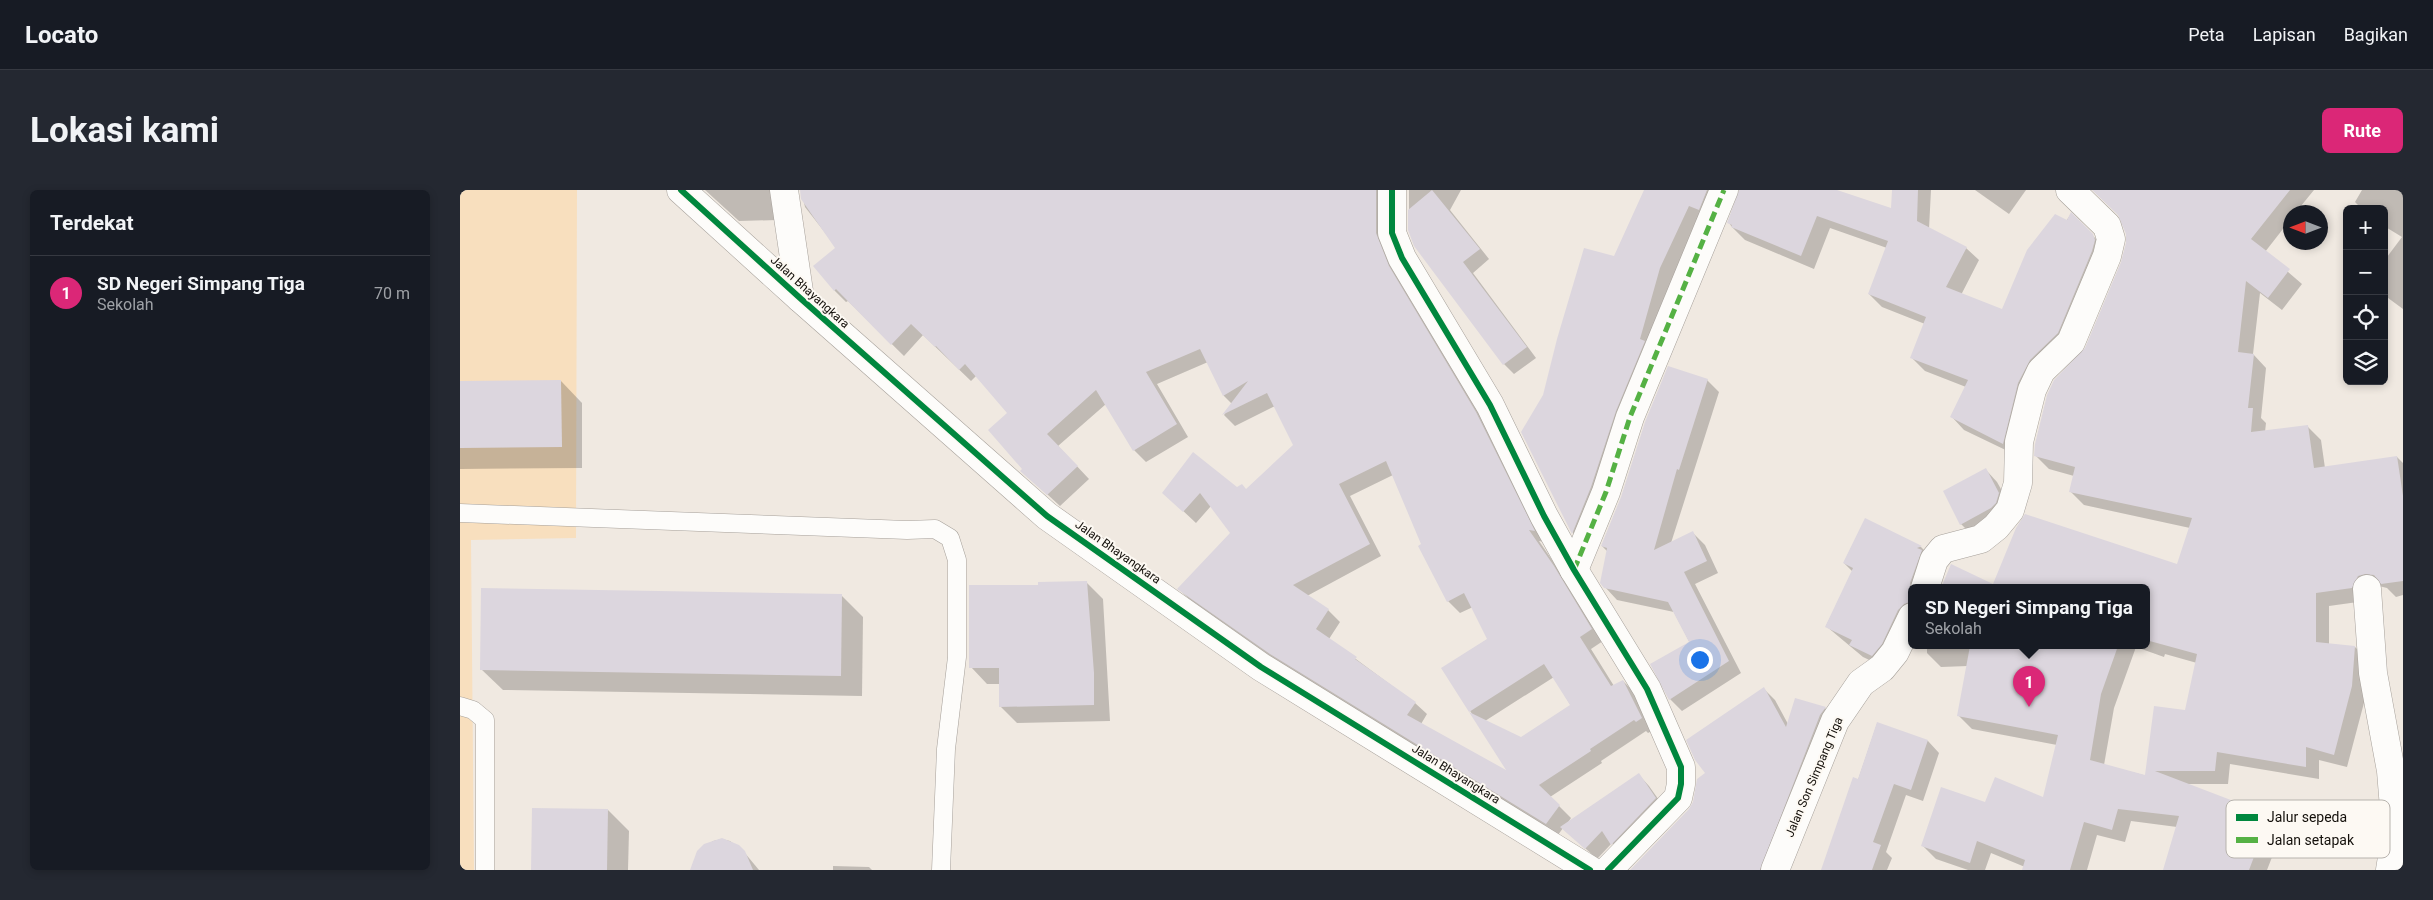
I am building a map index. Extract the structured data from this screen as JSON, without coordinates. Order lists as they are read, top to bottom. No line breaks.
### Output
{"streets":{"street":["Jalan Bhayangkara","Jalan Son Simpang Tiga"]},"legend":["Jalur sepeda","Jalan setapak"],"north":"left","page":{"header":"Locato","nav":["Peta","Lapisan","Bagikan"],"buttons":"Rute","title":"Lokasi kami","heading":"Terdekat","map_buttons":["+","−"],"list":[{"mark":"1","name":"SD Negeri Simpang Tiga","note":"Sekolah","value":"70 m"}],"popup":["SD Negeri Simpang Tiga","Sekolah"],"pins":"1"}}
